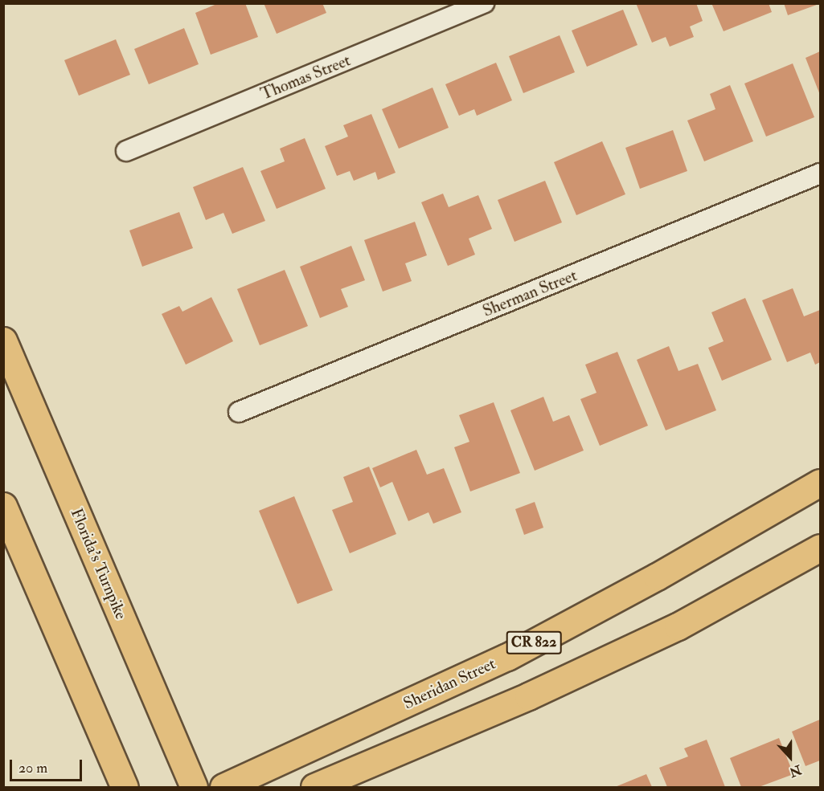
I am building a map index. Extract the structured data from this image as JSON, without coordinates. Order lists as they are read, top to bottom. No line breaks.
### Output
{"streets":{"main road":["Florida's Turnpike","CR 822","Sheridan Street"],"street":["Thomas Street","Sherman Street"]},"scale_bar":"20 m","north":"bottom"}
